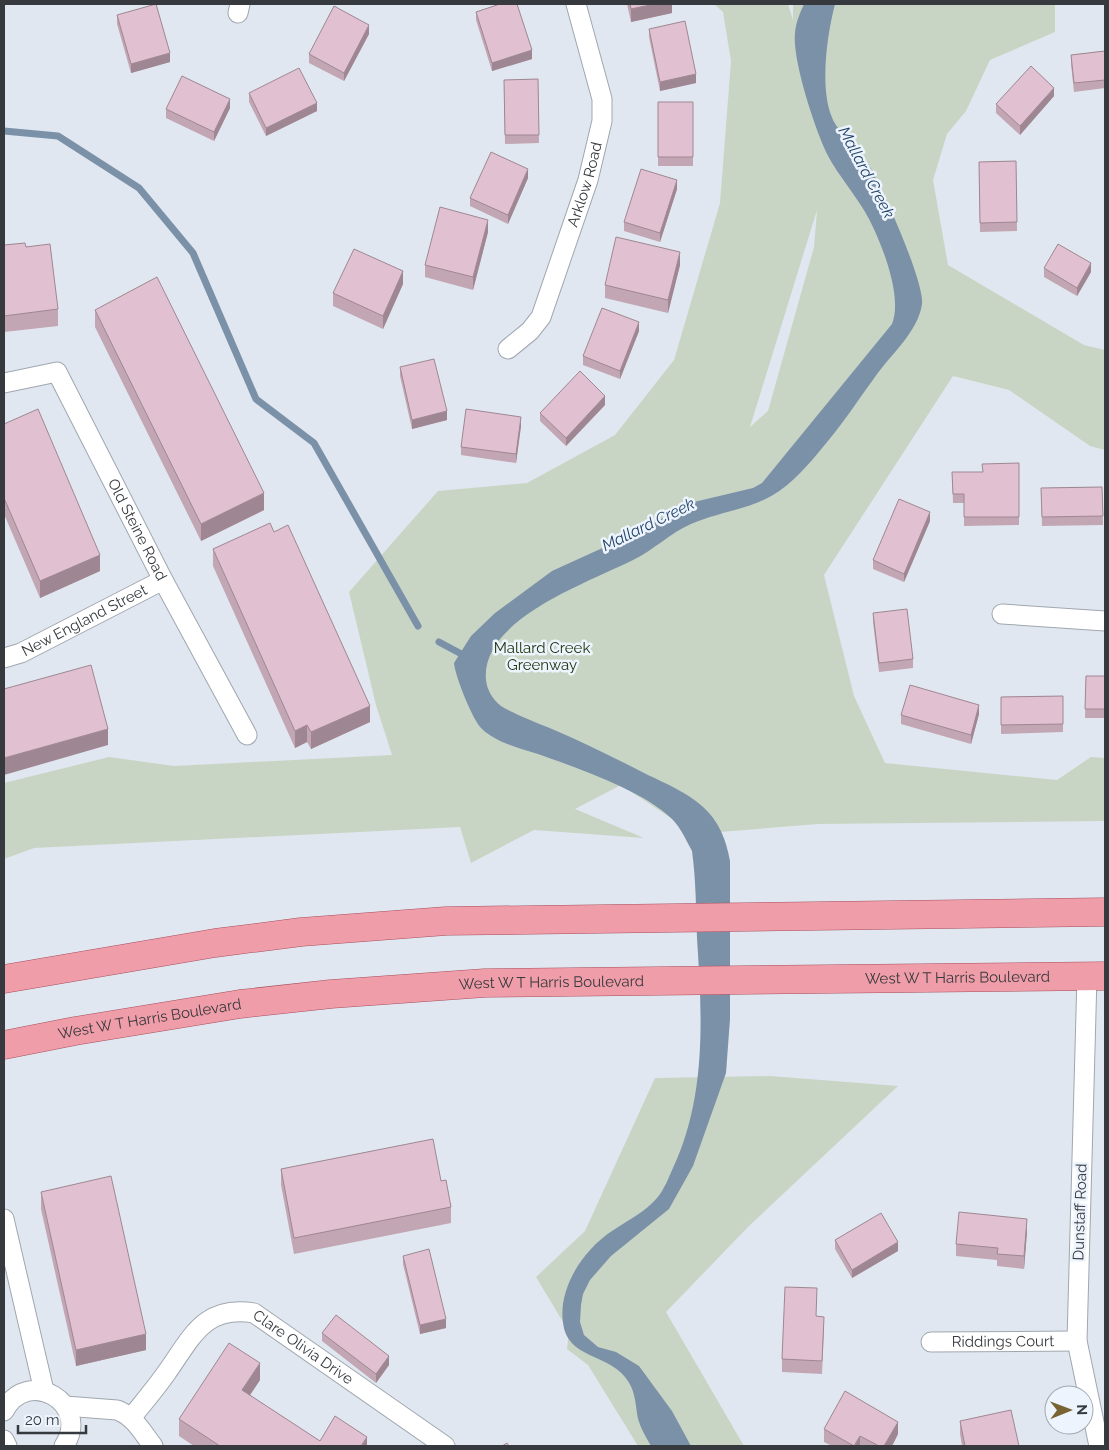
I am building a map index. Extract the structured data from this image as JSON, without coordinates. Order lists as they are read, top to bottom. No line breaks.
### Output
{"streets":{"main road":["West W T Harris Boulevard"],"street":["Arklow Road","Old Steine Road","New England Street","Dunstaff Road","Riddings Court","Clare Olivia Drive"]},"crossings":[["Old Steine Road","New England Street"],["West W T Harris Boulevard","Dunstaff Road"],["Dunstaff Road","Riddings Court"]],"water":["Mallard Creek"],"parks":["Mallard Creek Greenway"],"scale_bar":"20 m","north":"right"}
